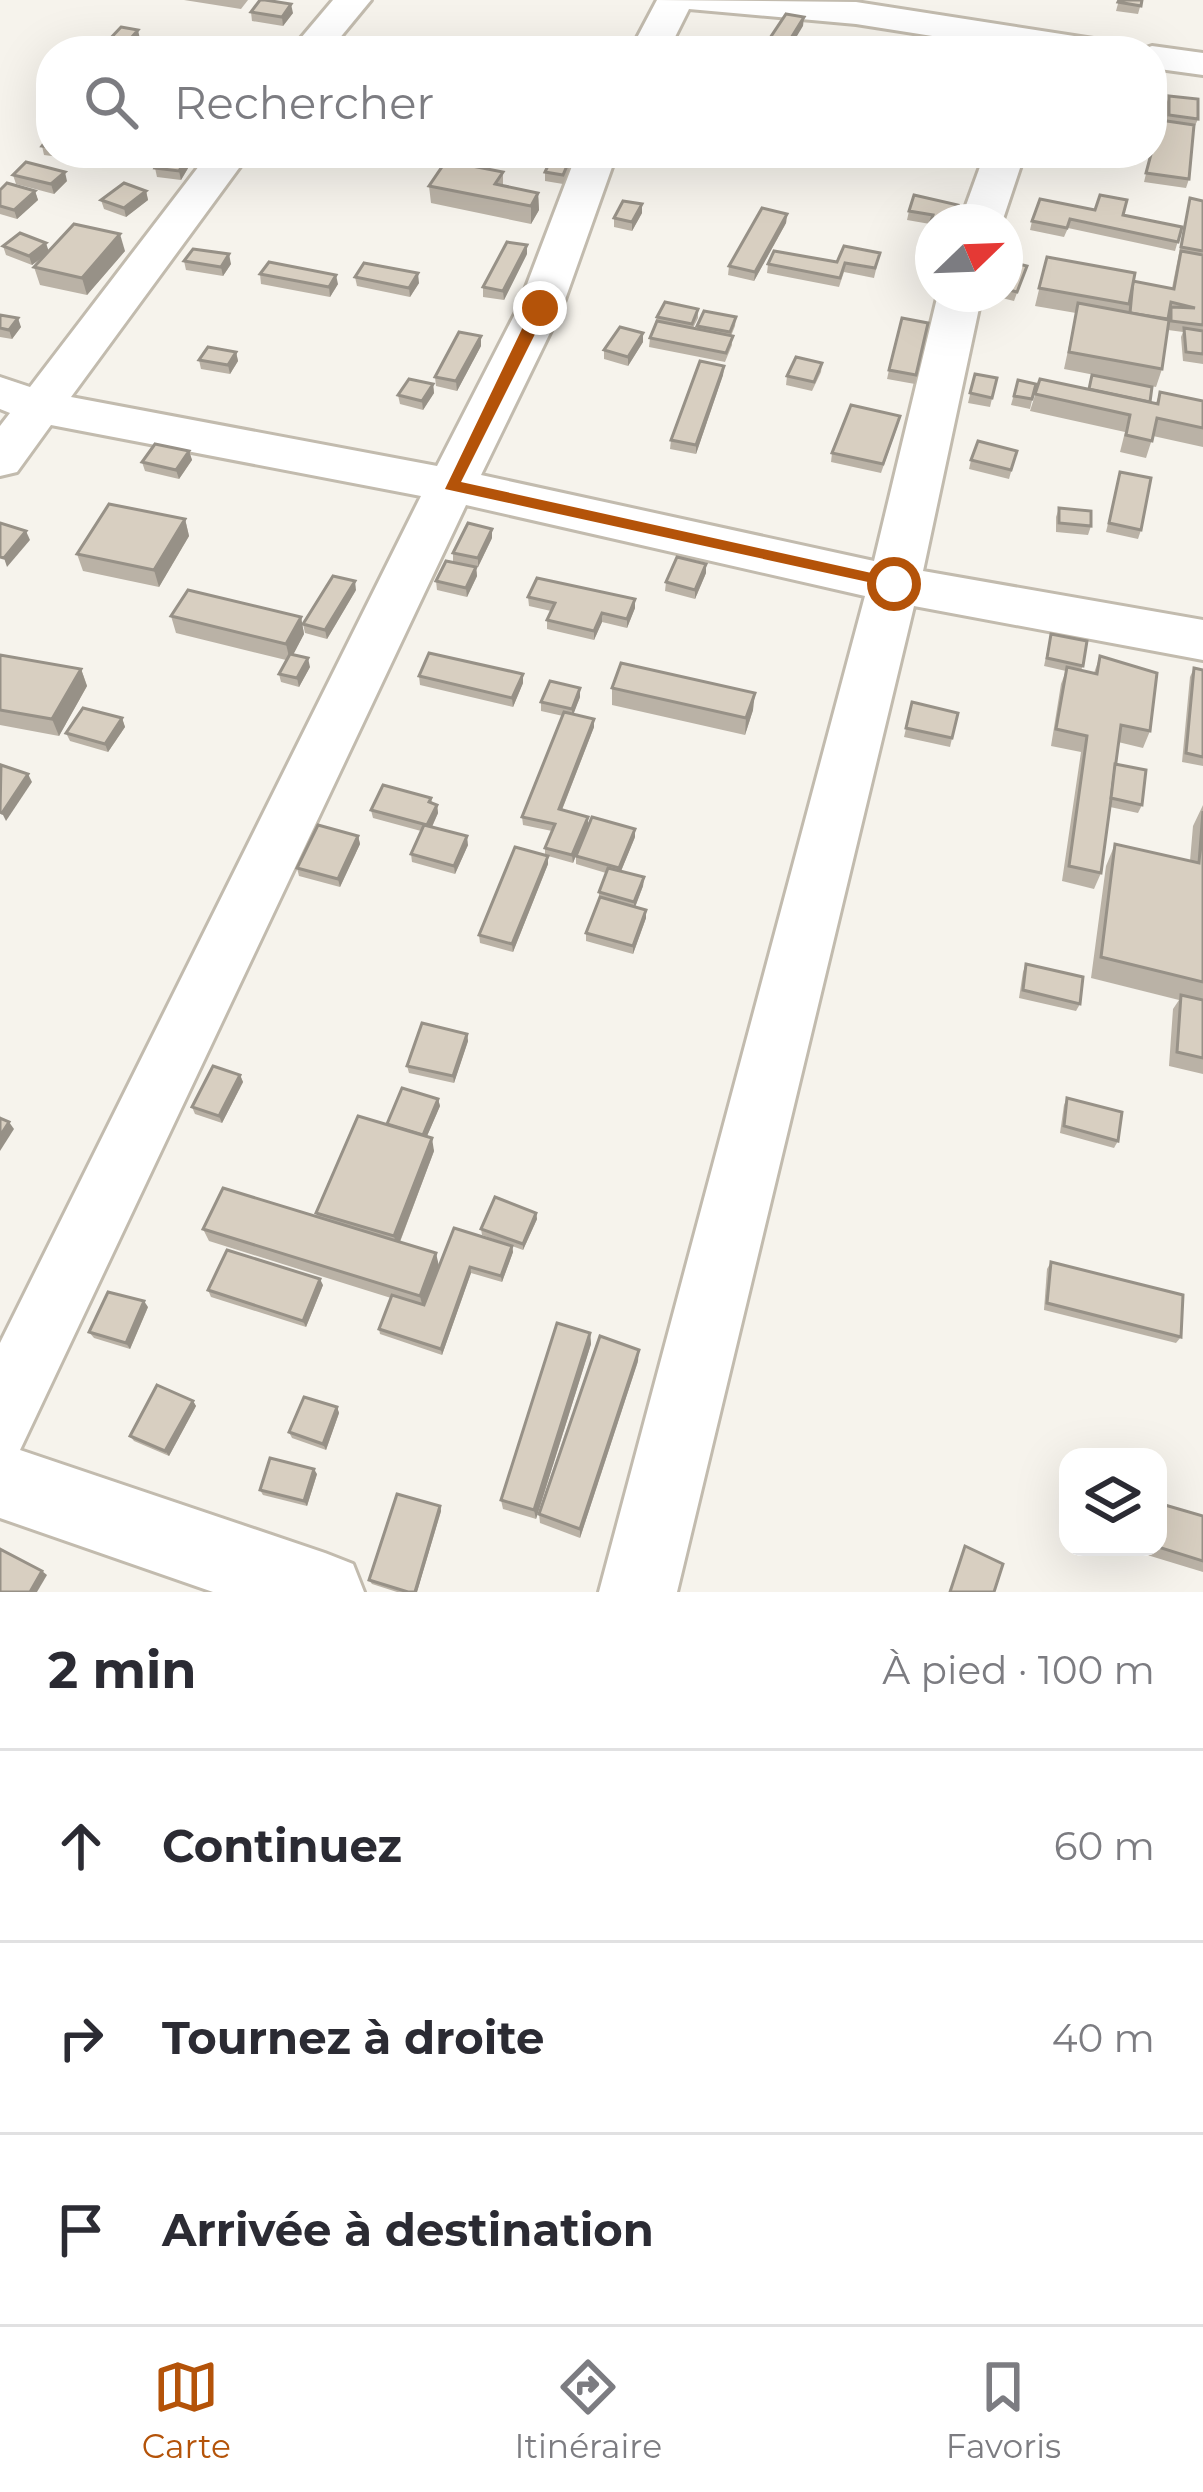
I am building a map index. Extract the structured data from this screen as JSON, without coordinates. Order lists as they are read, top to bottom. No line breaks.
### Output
{"north":"top right","page":{"search":"Rechercher","heading":["2 min","À pied · 100 m"],"list":[["Continuez","60 m"],["Tournez à droite","40 m"],"Arrivée à destination"],"nav":["Carte","Itinéraire","Favoris"]}}
